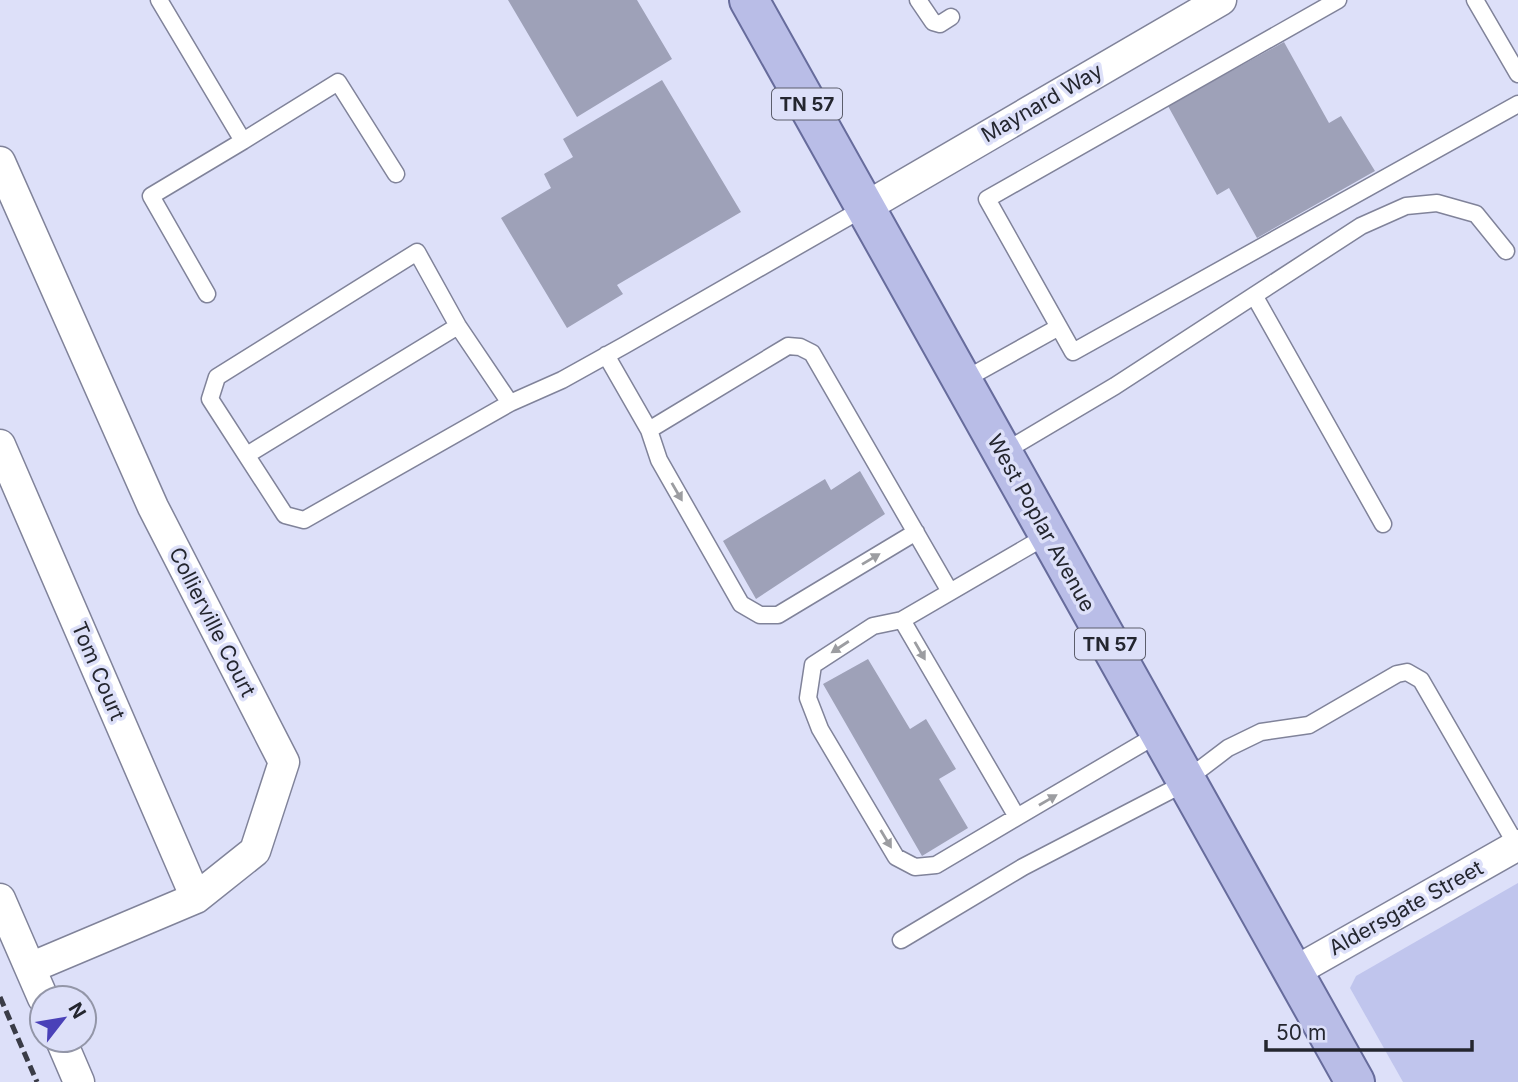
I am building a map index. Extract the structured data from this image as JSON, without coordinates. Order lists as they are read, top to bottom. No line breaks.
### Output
{"streets":{"main road":["TN 57","West Poplar Avenue"],"street":["Maynard Way","Collierville Court","Tom Court","Aldersgate Street"]},"crossings":[["Maynard Way","West Poplar Avenue"],["West Poplar Avenue","Aldersgate Street"],["Collierville Court","Tom Court"]],"scale_bar":"50 m","north":"top right"}
